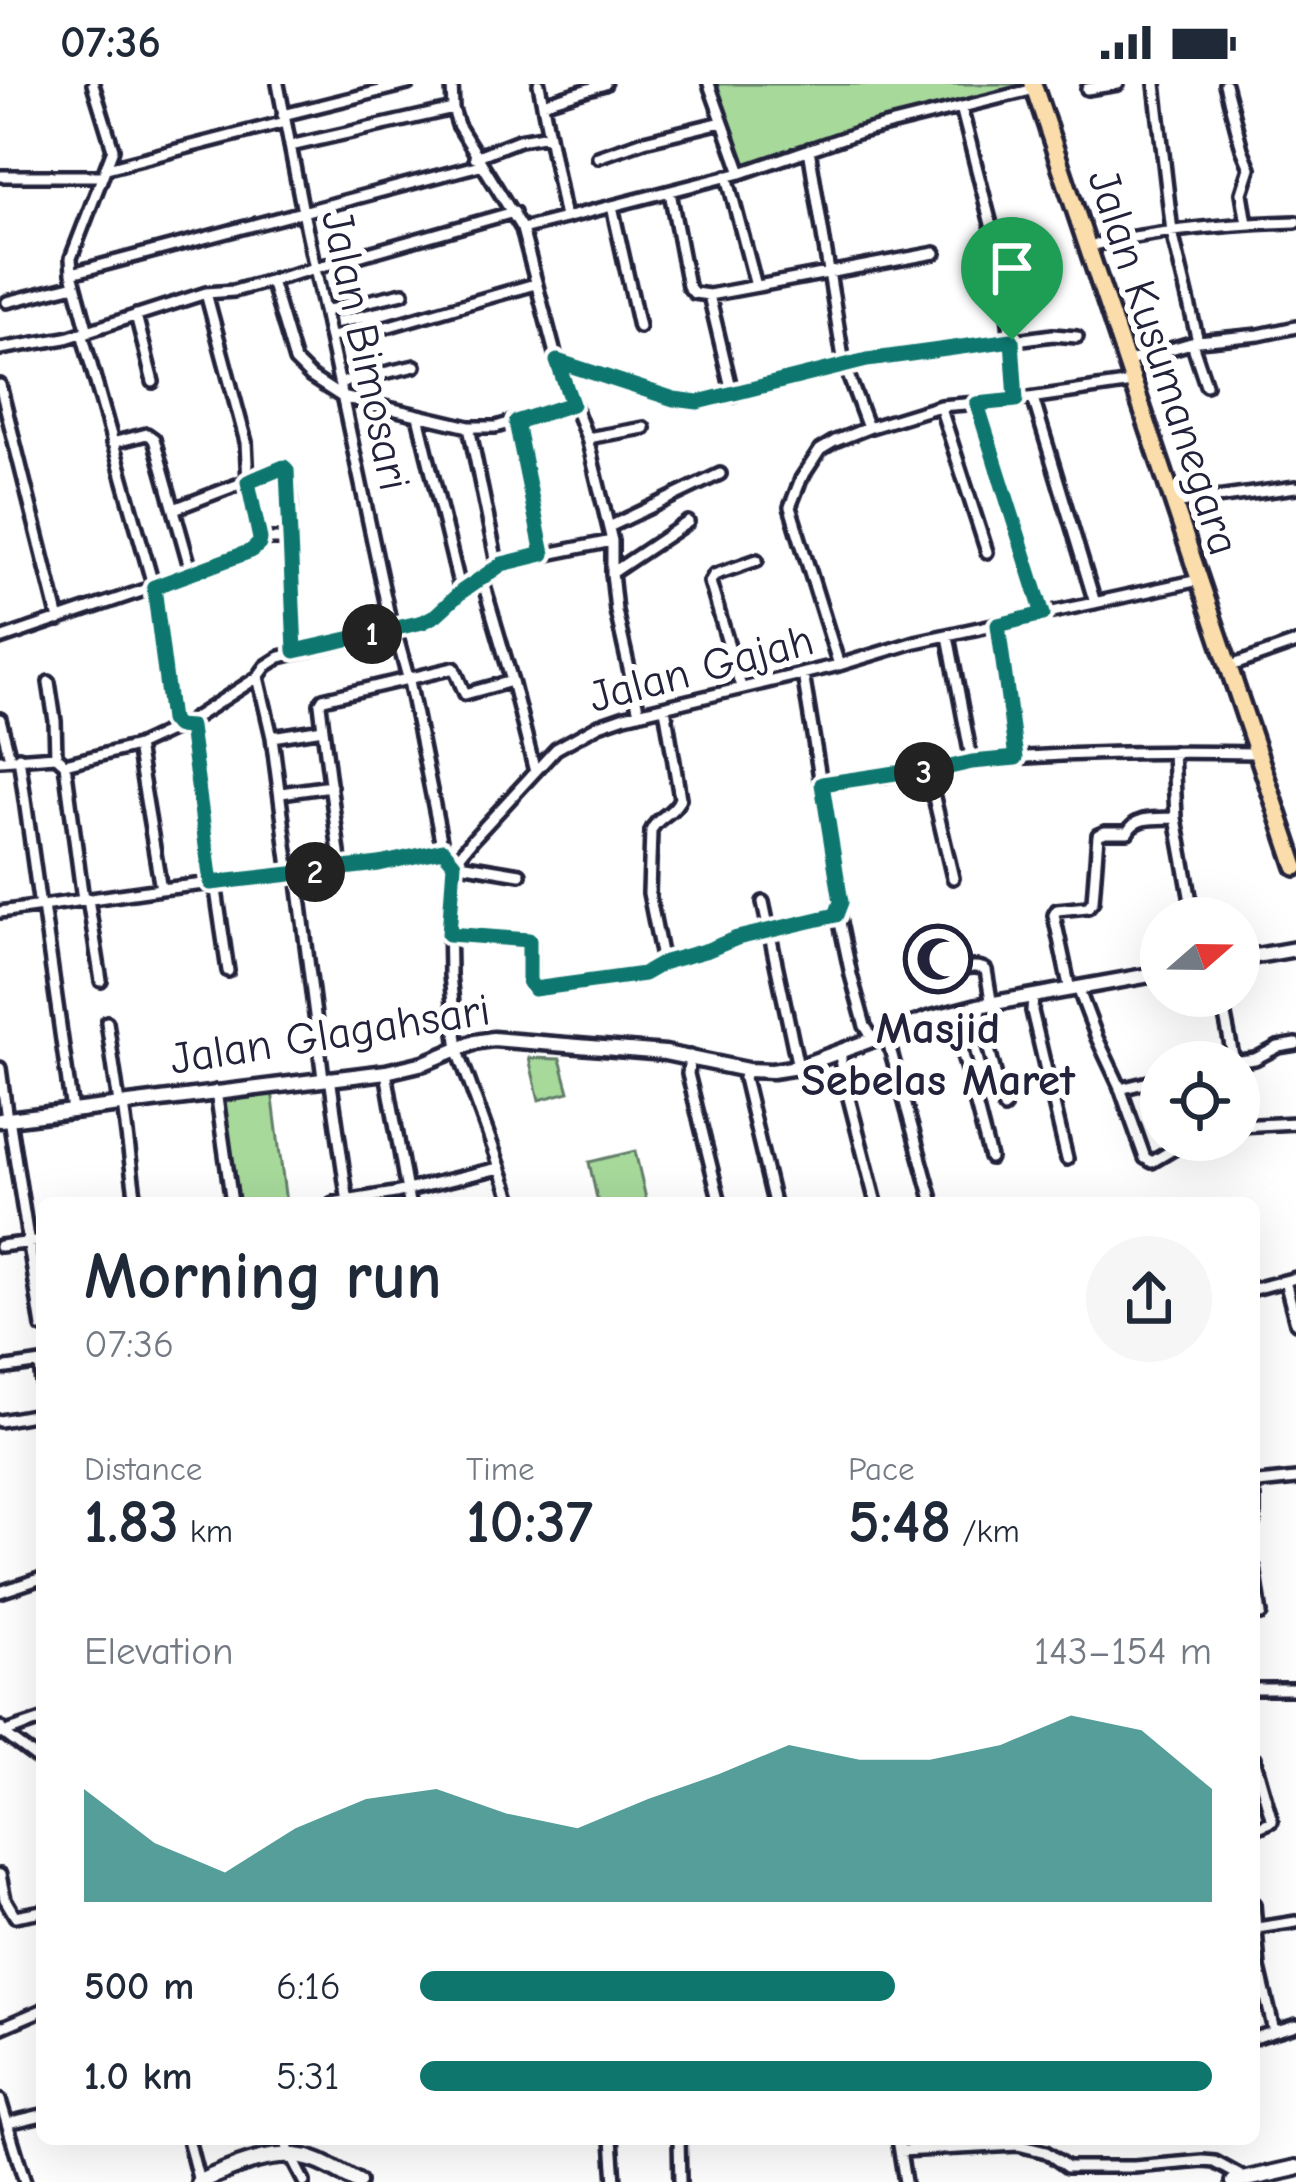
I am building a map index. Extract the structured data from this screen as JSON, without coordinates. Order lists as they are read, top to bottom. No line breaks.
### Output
{"streets":{"main road":["Jalan Kusumanegara"],"street":["Jalan Bimosari","Jalan Gajah","Jalan Glagahsari"]},"crossings":[["Jalan Bimosari","Jalan Gajah"],["Jalan Kusumanegara","Jalan Gajah"]],"places":{"mosque":["Masjid Sebelas Maret"]},"north":"right","page":{"status":"07:36","pins":["1","3","2"],"heading":["Morning run","07:36"],"stats":[["Distance","1.83 km"],["Time","10:37"],["Pace","5:48 /km"]],"chart":["Elevation","143–154 m"],"list":[{"name":"500 m","note":"6:16"},{"name":"1.0 km","note":"5:31"}]}}
